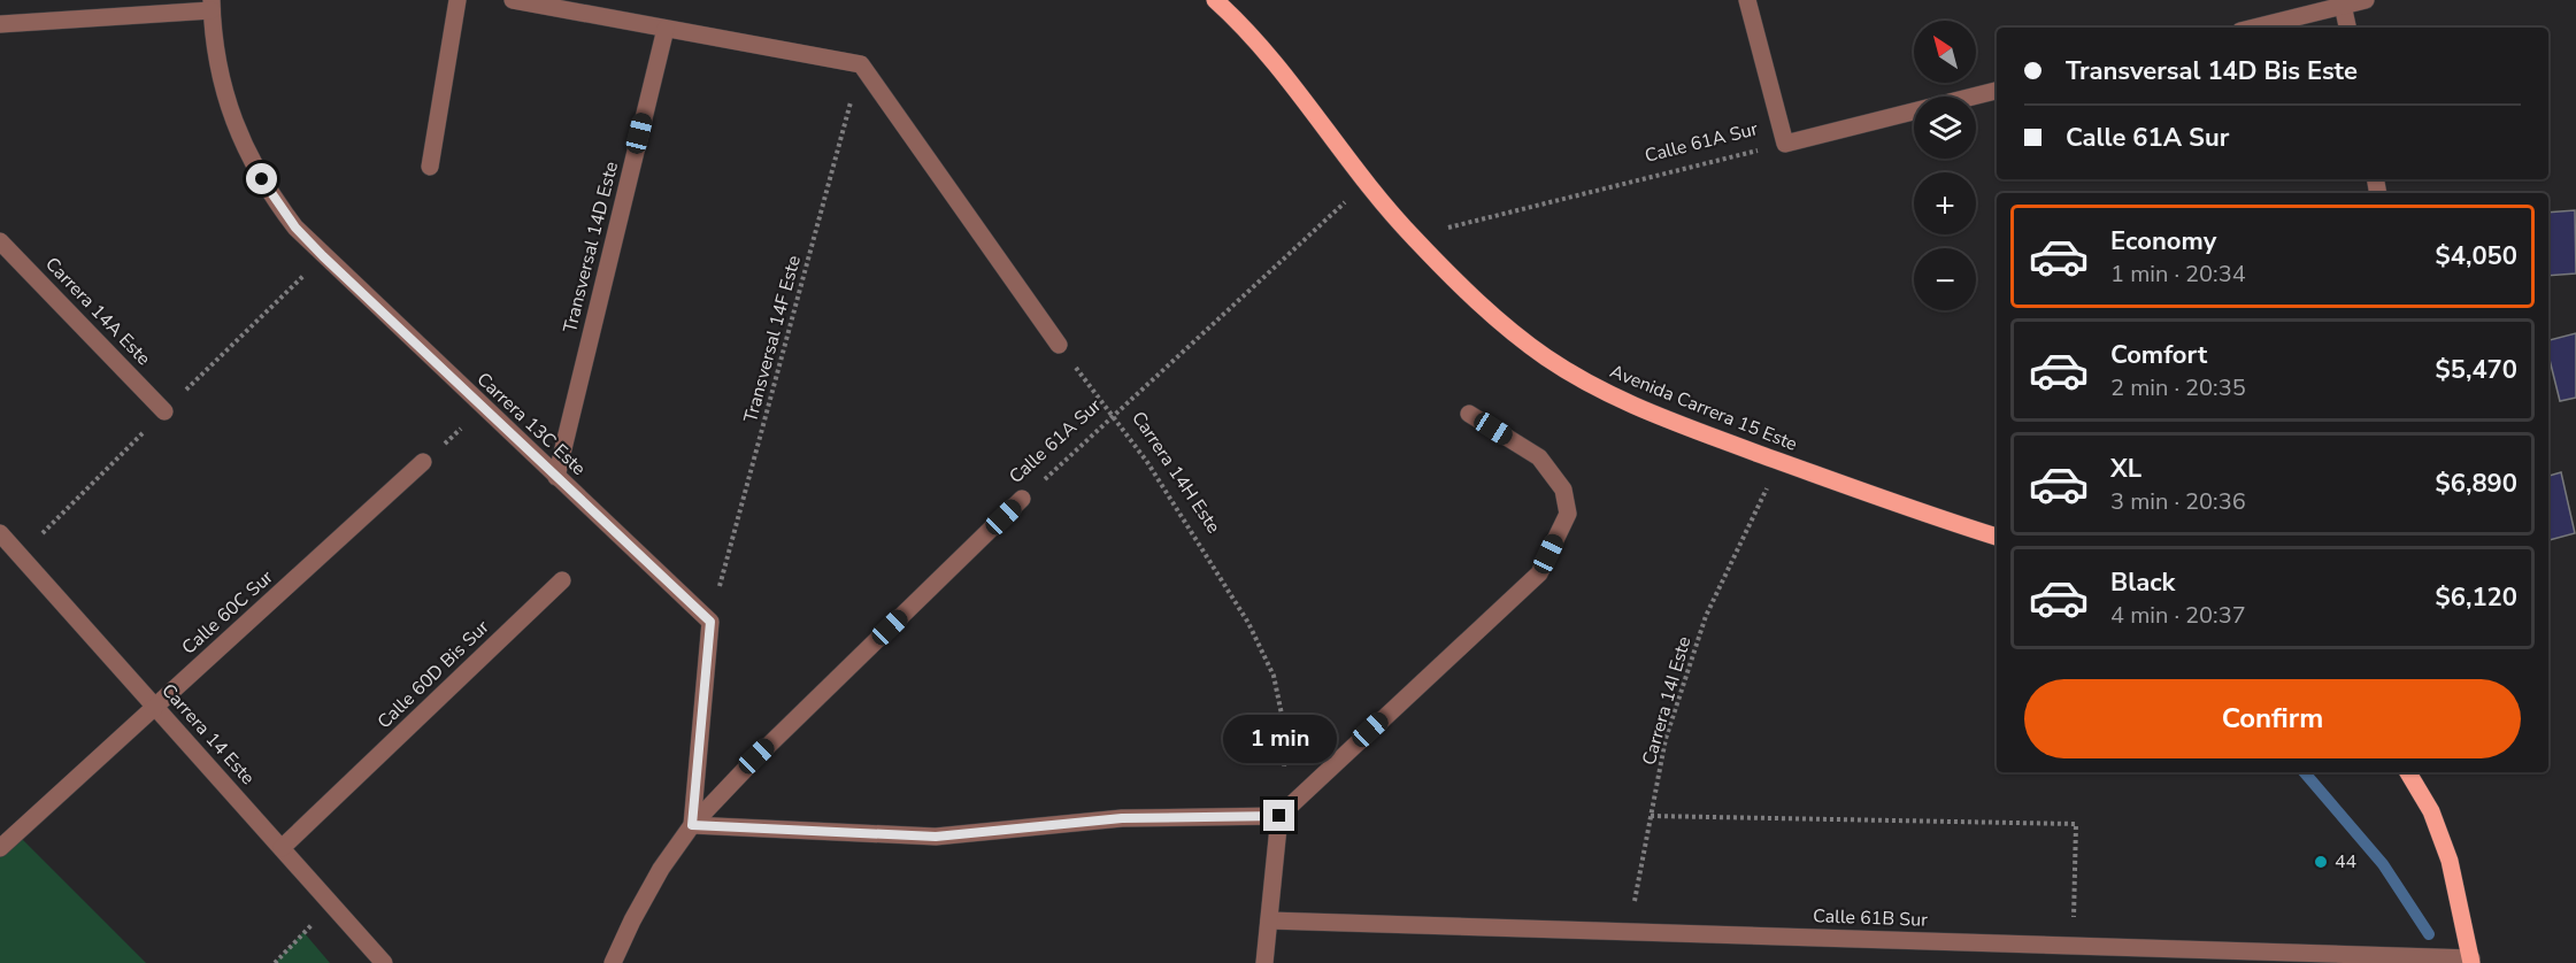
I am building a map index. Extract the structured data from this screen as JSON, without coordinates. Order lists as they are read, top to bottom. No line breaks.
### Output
{"streets":{"main road":["Avenida Carrera 15 Este"],"street":["Calle 61A Sur","Transversal 14D Este","Carrera 14A Este","Carrera 13C Este","Calle 60C Sur","Calle 60D Bis Sur","Carrera 14 Este","Calle 61B Sur"],"path":["Transversal 14F Este","Carrera 14H Este","Carrera 14I Este"]},"crossings":[["Calle 61A Sur","Avenida Carrera 15 Este"],["Calle 61A Sur","Carrera 14H Este"],["Transversal 14D Este","Carrera 13C Este"],["Transversal 14F Este","Carrera 13C Este"],["Avenida Carrera 15 Este","Carrera 14I Este"],["Calle 60C Sur","Carrera 14 Este"],["Calle 60D Bis Sur","Carrera 14 Este"],["Carrera 14I Este","Calle 61B Sur"]],"places":["44"],"north":"top left","page":{"map_buttons":["+","−"],"banner":["Transversal 14D Bis Este","Calle 61A Sur"],"list":[{"name":"Economy","note":"1 min · 20:34","value":"$4,050"},{"name":"Comfort","note":"2 min · 20:35","value":"$5,470"},{"name":"XL","note":"3 min · 20:36","value":"$6,890"},{"name":"Black","note":"4 min · 20:37","value":"$6,120"}],"buttons":"Confirm","bubble":"1 min"}}
